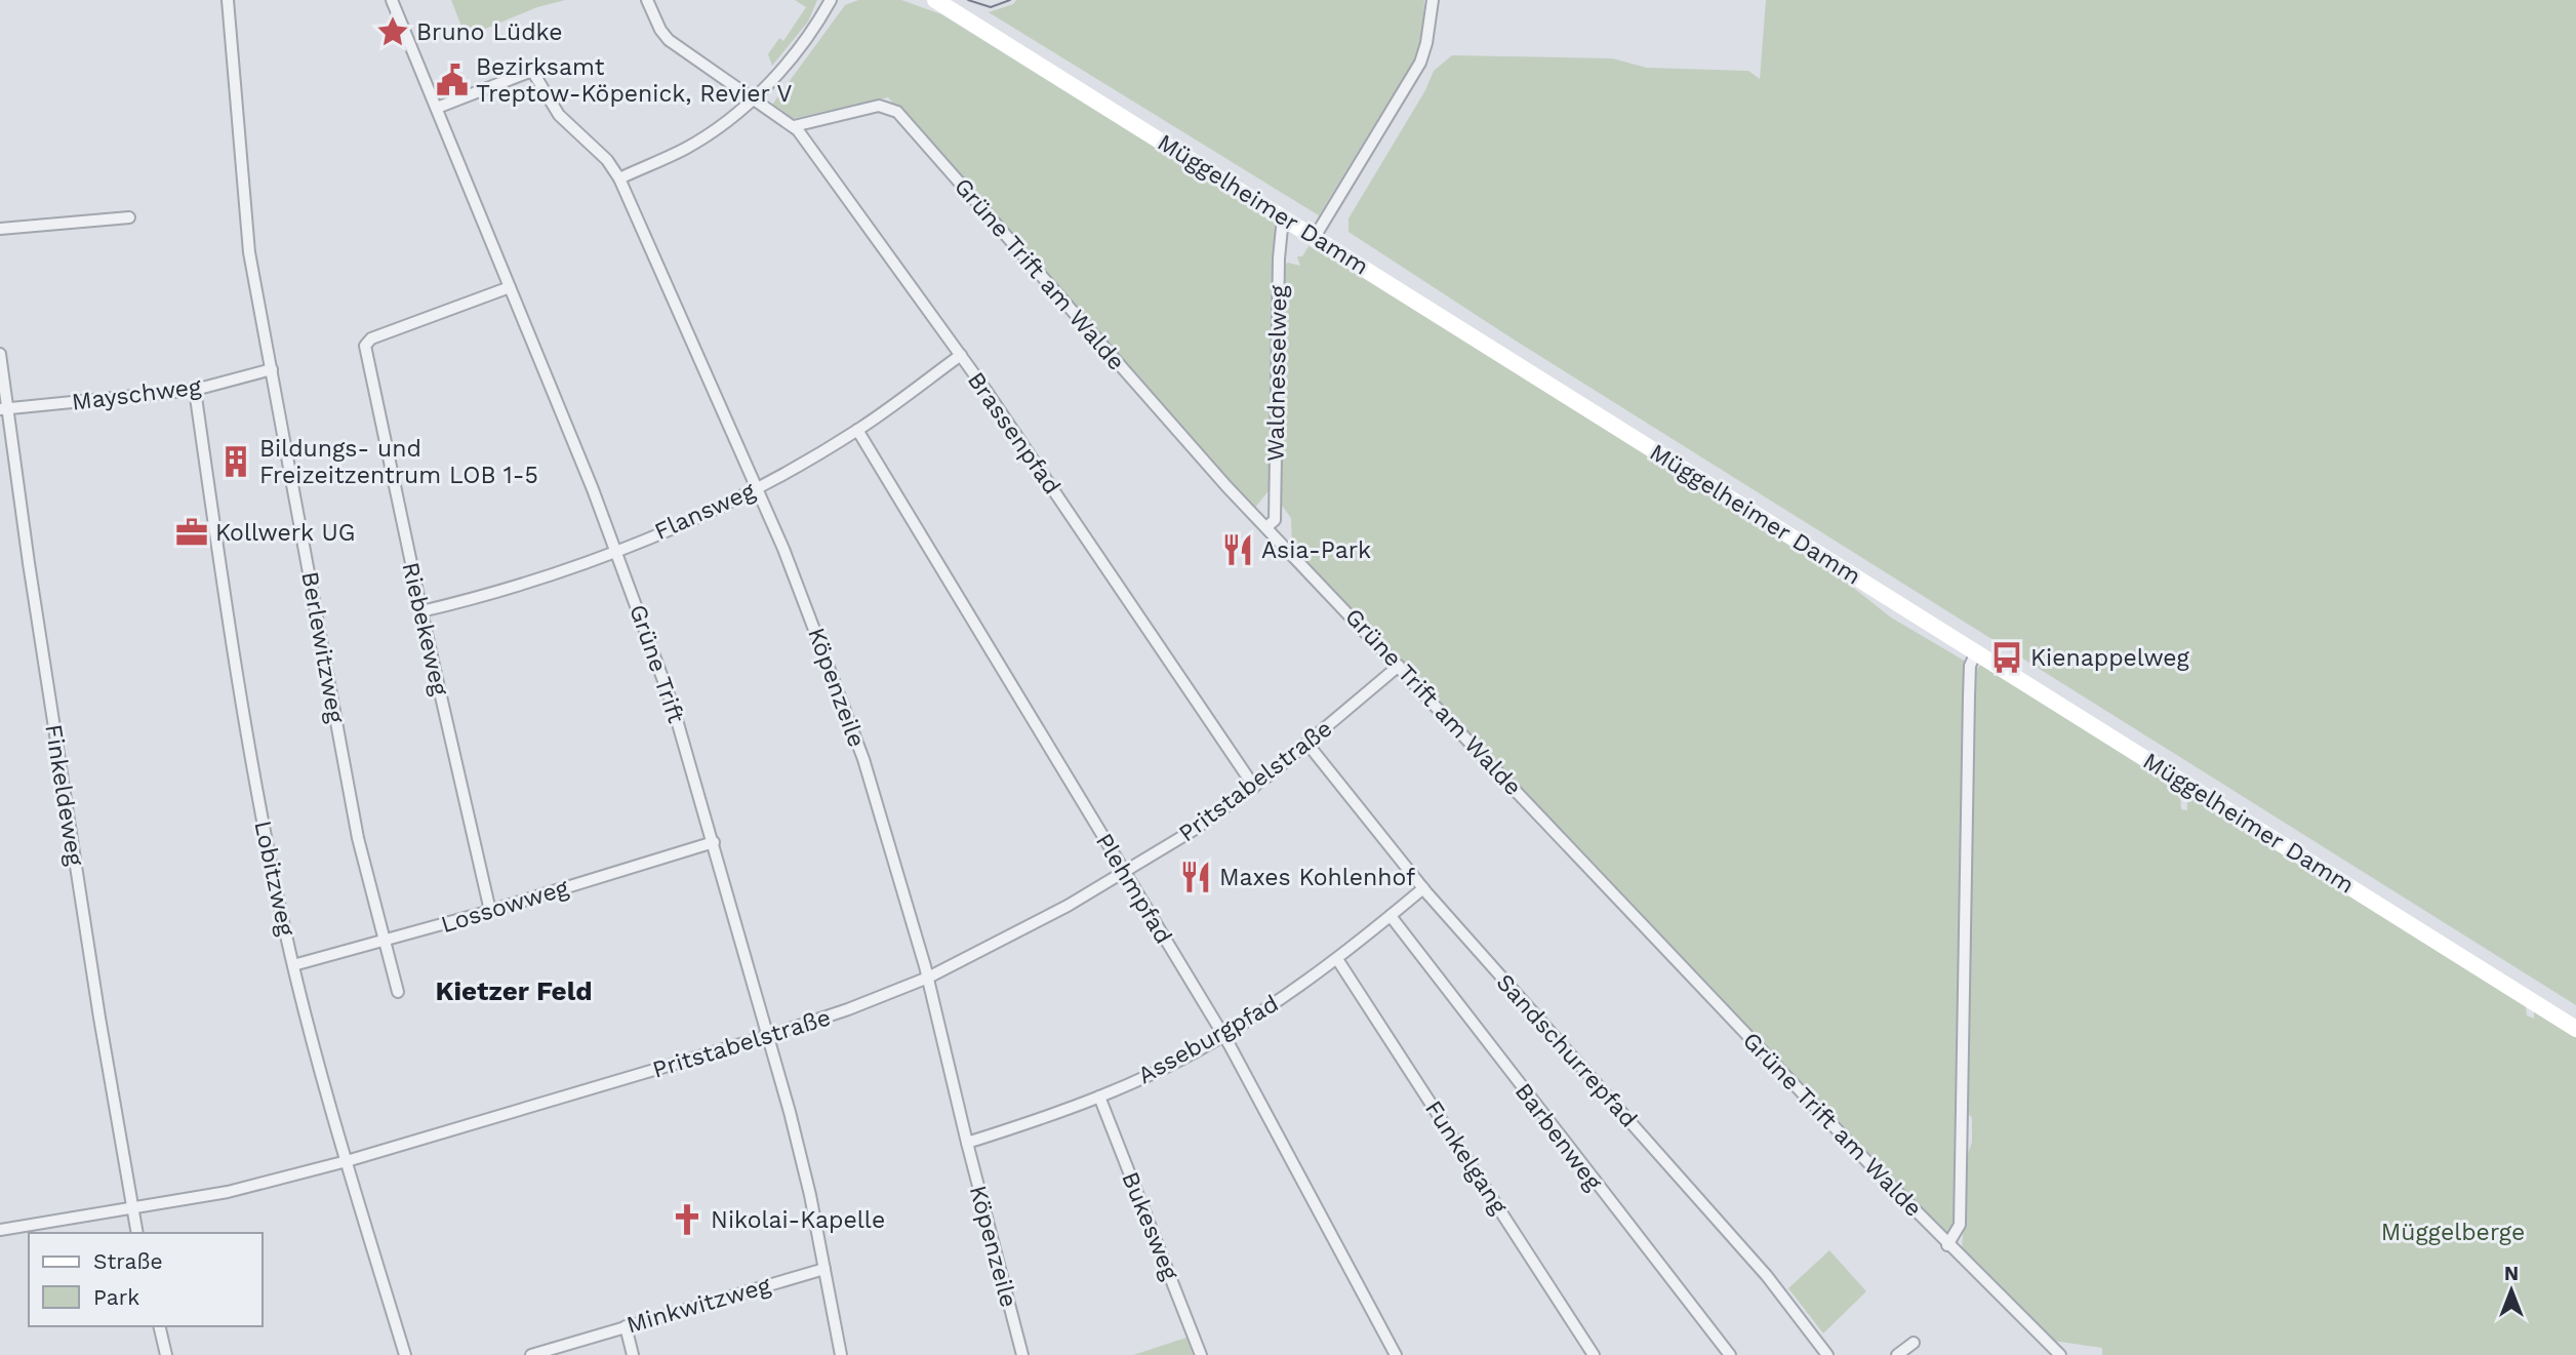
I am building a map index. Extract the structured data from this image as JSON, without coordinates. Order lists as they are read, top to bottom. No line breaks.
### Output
{"streets":{"main road":["Müggelheimer Damm"],"street":["Grüne Trift am Walde","Waldnesselweg","Mayschweg","Brassenpfad","Flansweg","Riebekeweg","Berlewitzweg","Grüne Trift","Köpenzeile","Pritstabelstraße","Finkeldeweg","Lobitzweg","Plehmpfad","Lossowweg","Asseburgpfad","Sandschurrepfad","Barbenweg","Funkelgang","Bukesweg","Minkwitzweg"]},"crossings":[["Müggelheimer Damm","Waldnesselweg"],["Grüne Trift am Walde","Waldnesselweg"],["Grüne Trift am Walde","Brassenpfad"],["Grüne Trift am Walde","Pritstabelstraße"],["Mayschweg","Berlewitzweg"],["Mayschweg","Finkeldeweg"],["Mayschweg","Lobitzweg"],["Brassenpfad","Flansweg"],["Brassenpfad","Pritstabelstraße"],["Flansweg","Riebekeweg"],["Flansweg","Grüne Trift"],["Flansweg","Köpenzeile"],["Flansweg","Plehmpfad"],["Riebekeweg","Grüne Trift"],["Riebekeweg","Lossowweg"],["Berlewitzweg","Lossowweg"],["Grüne Trift","Köpenzeile"],["Grüne Trift","Pritstabelstraße"],["Grüne Trift","Lossowweg"],["Grüne Trift","Minkwitzweg"],["Köpenzeile","Pritstabelstraße"],["Köpenzeile","Asseburgpfad"],["Pritstabelstraße","Finkeldeweg"],["Pritstabelstraße","Lobitzweg"],["Pritstabelstraße","Plehmpfad"],["Pritstabelstraße","Sandschurrepfad"],["Lobitzweg","Lossowweg"],["Plehmpfad","Asseburgpfad"],["Asseburgpfad","Sandschurrepfad"],["Asseburgpfad","Barbenweg"],["Asseburgpfad","Funkelgang"],["Asseburgpfad","Bukesweg"]],"districts":["Kietzer Feld"],"parks":["Müggelberge"],"places":{"place":["Bruno Lüdke"],"public building":["Bezirksamt Treptow-Köpenick, Revier V"],"building":["Bildungs- und Freizeitzentrum LOB 1-5"],"office":["Kollwerk UG"],"restaurant":["Asia-Park","Maxes Kohlenhof"],"bus stop":["Kienappelweg"],"church":["Nikolai-Kapelle"]},"legend":["Straße","Park"],"north":"top"}
